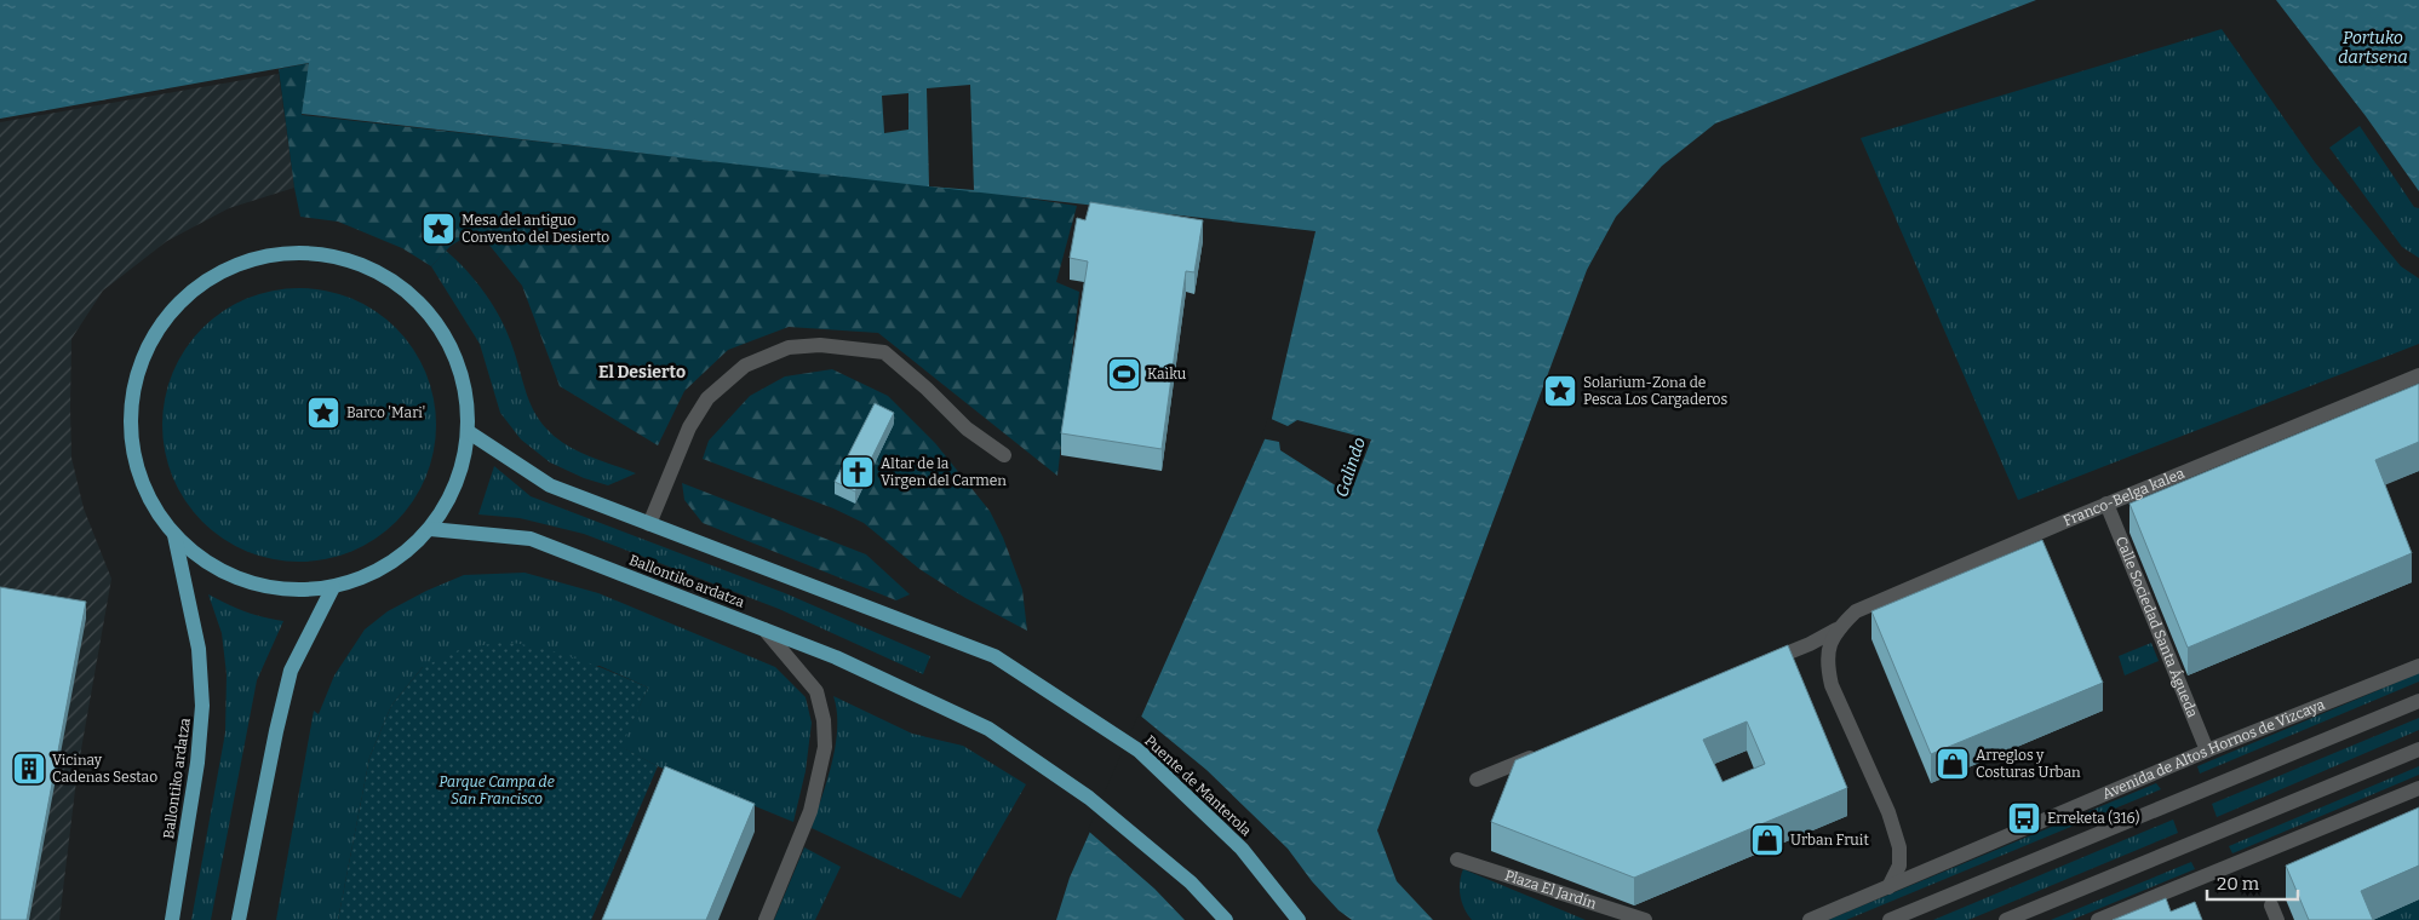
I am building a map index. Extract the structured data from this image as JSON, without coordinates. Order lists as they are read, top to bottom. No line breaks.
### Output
{"streets":{"main road":["Ballontiko ardatza","Puente de Manterola"],"street":["Franco-Belga kalea","Calle Sociedad Santa Águeda","Avenida de Altos Hornos de Vizcaya","Plaza El Jardín"]},"crossings":[["Franco-Belga kalea","Calle Sociedad Santa Águeda"],["Calle Sociedad Santa Águeda","Avenida de Altos Hornos de Vizcaya"]],"districts":["El Desierto"],"water":["Portuko dartsena","Galindo"],"parks":["Parque Campa de San Francisco"],"places":{"place":["Mesa del antiguo Convento del Desierto","Solarium-Zona de Pesca Los Cargaderos","Barco 'Mari'"],"sports":["Kaiku"],"church":["Altar de la Virgen del Carmen"],"shop":["Arreglos y Costuras Urban","Urban Fruit"],"building":["Vicinay Cadenas Sestao"],"bus stop":["Erreketa (316)"]},"scale_bar":"20 m"}
